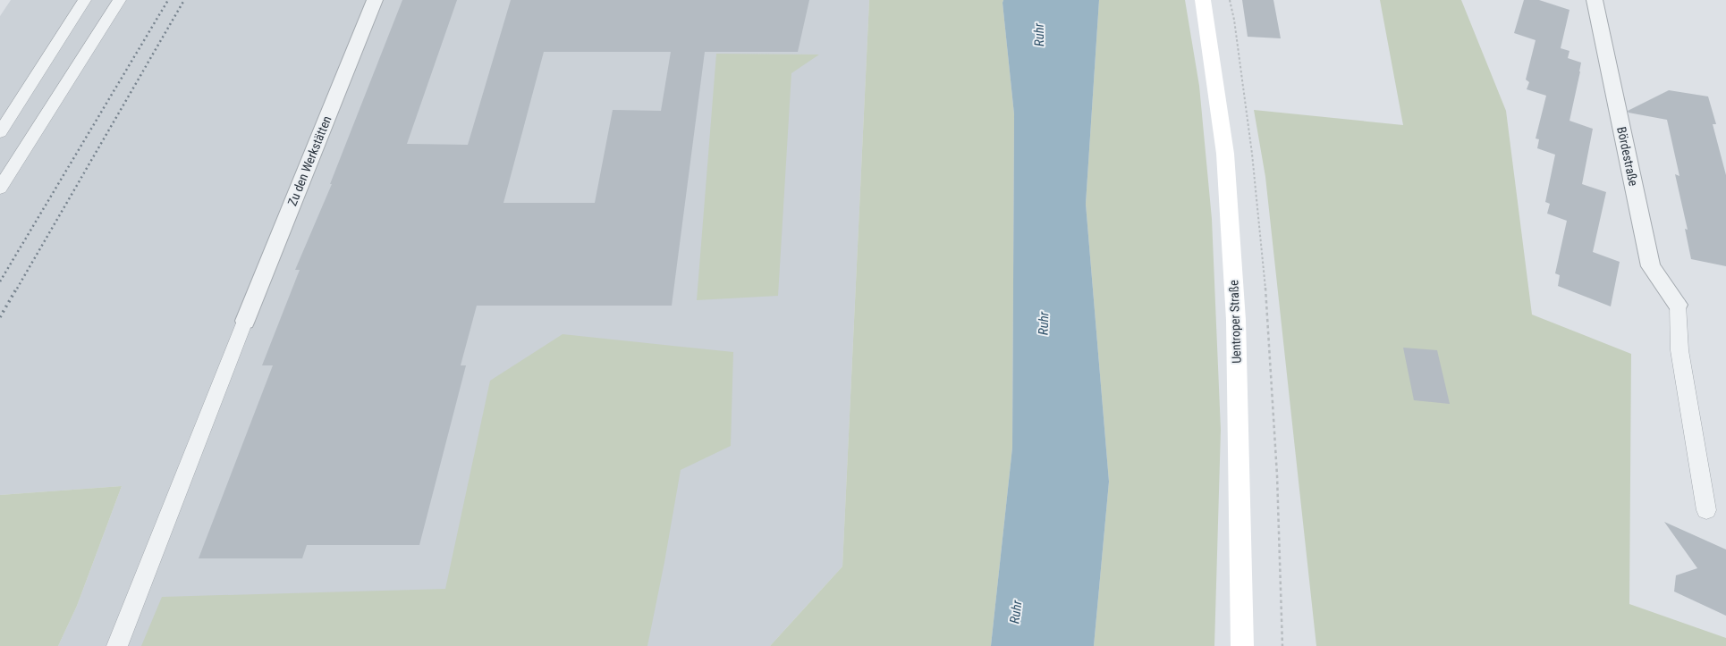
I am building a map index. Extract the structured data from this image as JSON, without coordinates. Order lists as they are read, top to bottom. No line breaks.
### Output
{"streets":{"main road":["Uentroper Straße"],"street":["Bördestraße","Zu den Werkstätten"]},"water":["Ruhr"]}
